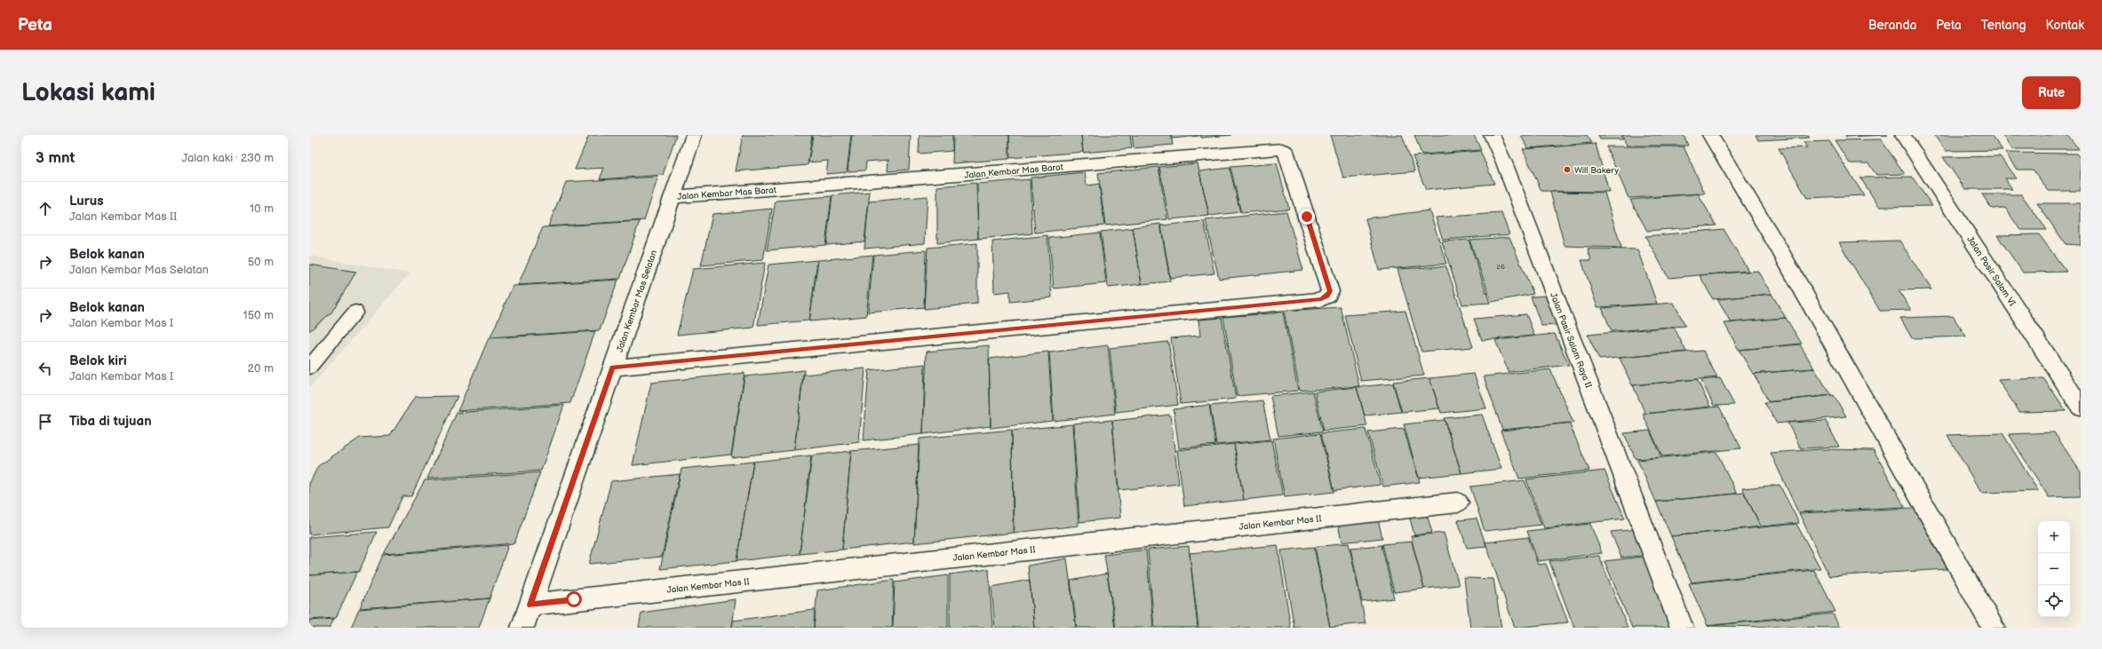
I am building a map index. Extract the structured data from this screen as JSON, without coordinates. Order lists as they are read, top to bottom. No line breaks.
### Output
{"streets":{"street":["Jalan Kembar Mas Barat","Jalan Pasir Salam VI","Jalan Kembar Mas Selatan","Jalan Pasir Salam Raya II","Jalan Kembar Mas II"]},"crossings":[["Jalan Kembar Mas Barat","Jalan Kembar Mas Selatan"],["Jalan Kembar Mas Selatan","Jalan Kembar Mas II"]],"places":["Will Bakery"],"house_numbers":["26"],"page":{"header":"Peta","nav":["Beranda","Peta","Tentang","Kontak"],"buttons":"Rute","title":"Lokasi kami","heading":["3 mnt","Jalan kaki · 230 m"],"list":[["Lurus","Jalan Kembar Mas II","10 m"],["Belok kanan","Jalan Kembar Mas Selatan","50 m"],["Belok kanan","Jalan Kembar Mas I","150 m"],["Belok kiri","Jalan Kembar Mas I","20 m"],"Tiba di tujuan"],"map_buttons":["+","−"]}}
